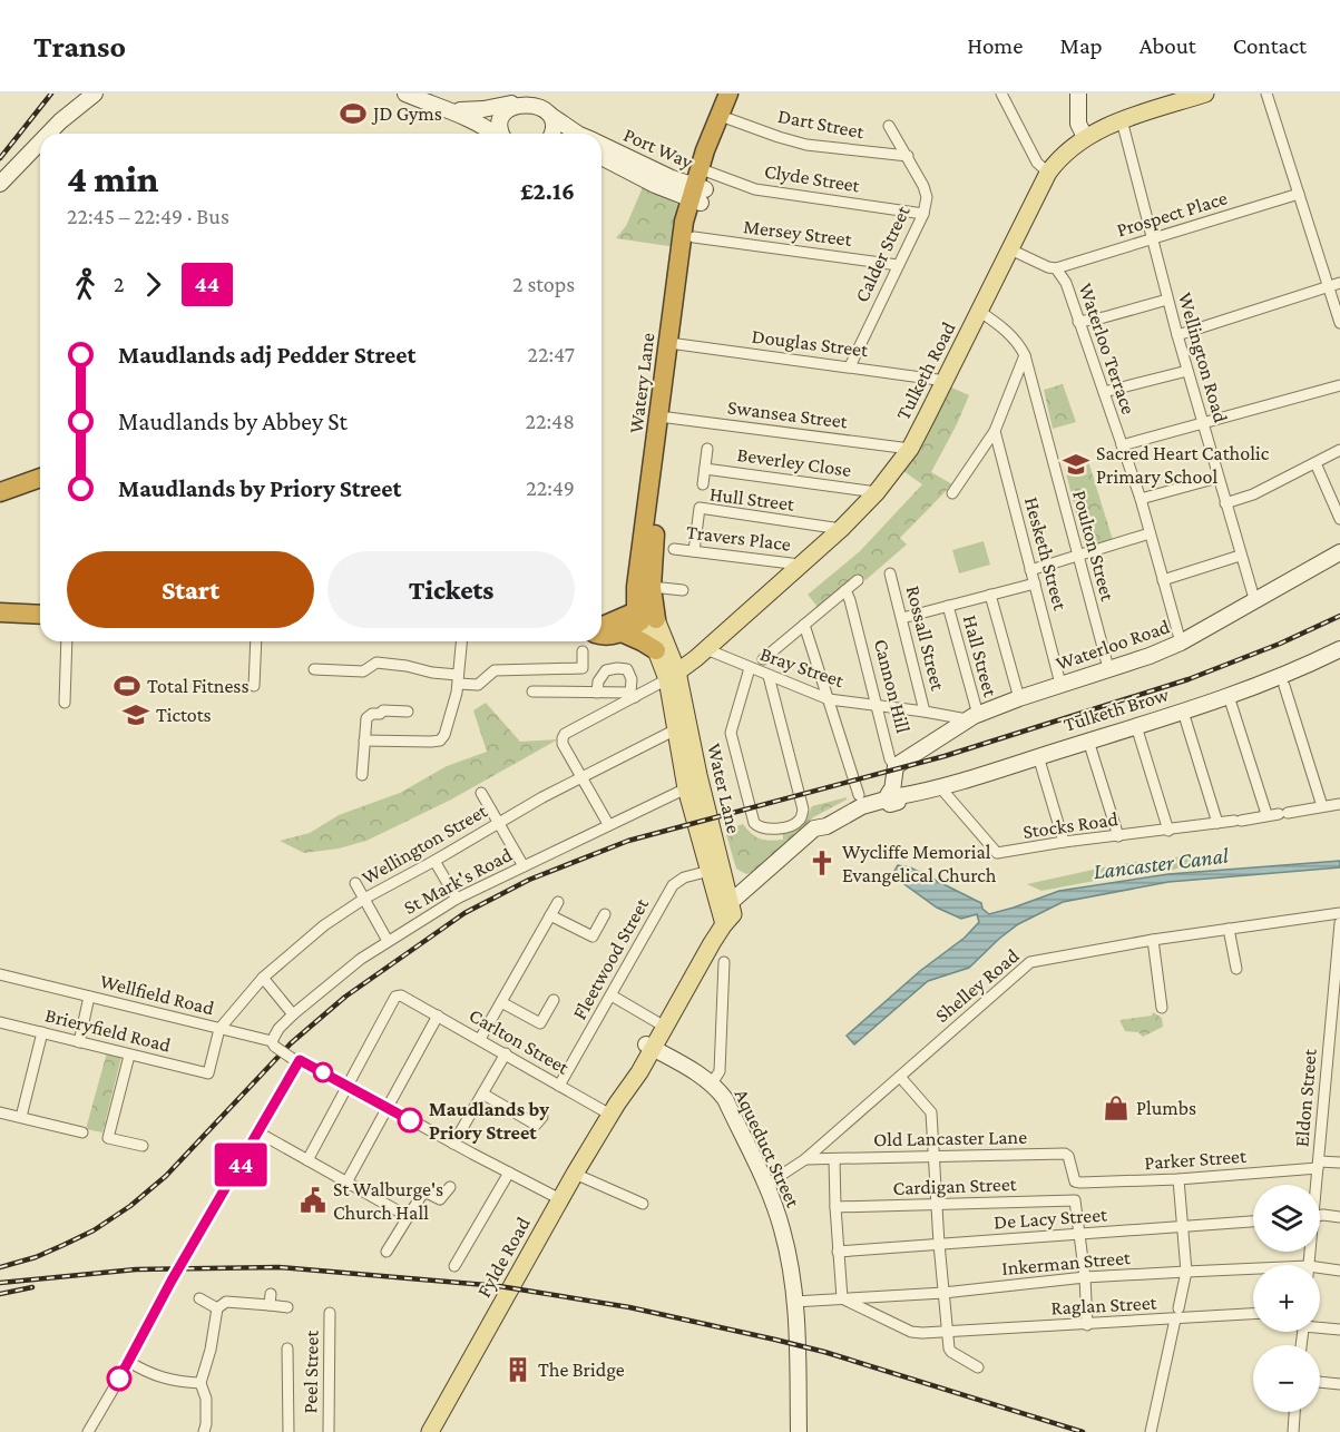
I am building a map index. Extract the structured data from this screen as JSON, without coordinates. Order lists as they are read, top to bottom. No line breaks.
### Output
{"streets":{"highway":["Watery Lane"],"main road":["Tulketh Road","Water Lane","Fylde Road"],"street":["Dart Street","Port Way","Clyde Street","Prospect Place","Mersey Street","Calder Street","Douglas Street","Waterloo Terrace","Wellington Road","Swansea Street","Beverley Close","Hull Street","Travers Place","Poulton Street","Hesketh Street","Rossall Street","Waterloo Road","Hall Street","Bray Street","Cannon Hill","Tulketh Brow","Stocks Road","Wellington Street","St Mark's Road","Fleetwood Street","Shelley Road","Wellfield Road","Brieryfield Road","Carlton Street","Eldon Street","Old Lancaster Lane","Aqueduct Street","Parker Street","Cardigan Street","De Lacy Street","Inkerman Street","Raglan Street","Peel Street"]},"crossings":[["Dart Street","Calder Street"],["Dart Street","Watery Lane"],["Port Way","Clyde Street"],["Port Way","Watery Lane"],["Clyde Street","Calder Street"],["Clyde Street","Watery Lane"],["Prospect Place","Waterloo Terrace"],["Prospect Place","Wellington Road"],["Mersey Street","Calder Street"],["Mersey Street","Watery Lane"],["Calder Street","Douglas Street"],["Douglas Street","Tulketh Road"],["Douglas Street","Watery Lane"],["Waterloo Terrace","Tulketh Road"],["Waterloo Terrace","Waterloo Road"],["Wellington Road","Tulketh Road"],["Wellington Road","Waterloo Road"],["Tulketh Road","Swansea Street"],["Tulketh Road","Beverley Close"],["Tulketh Road","Hull Street"],["Tulketh Road","Travers Place"],["Tulketh Road","Bray Street"],["Watery Lane","Swansea Street"],["Watery Lane","Travers Place"],["Watery Lane","Water Lane"],["Hull Street","Travers Place"],["Poulton Street","Waterloo Road"],["Hesketh Street","Waterloo Road"],["Rossall Street","Bray Street"],["Waterloo Road","Hall Street"],["Waterloo Road","Bray Street"],["Waterloo Road","Cannon Hill"],["Hall Street","Bray Street"],["Bray Street","Cannon Hill"],["Cannon Hill","Tulketh Brow"],["Tulketh Brow","Water Lane"],["Tulketh Brow","Stocks Road"],["Tulketh Brow","Fylde Road"],["Water Lane","Wellington Street"],["Water Lane","St Mark's Road"],["Water Lane","Fleetwood Street"],["Water Lane","Fylde Road"],["Wellington Street","Wellfield Road"],["Wellington Street","Brieryfield Road"],["St Mark's Road","Wellfield Road"],["Fleetwood Street","Carlton Street"],["Shelley Road","Old Lancaster Lane"],["Shelley Road","Aqueduct Street"],["Wellfield Road","Brieryfield Road"],["Wellfield Road","Carlton Street"],["Wellfield Road","Fylde Road"],["Carlton Street","Fylde Road"],["Eldon Street","Parker Street"],["Old Lancaster Lane","Parker Street"],["Aqueduct Street","Fylde Road"],["Aqueduct Street","Inkerman Street"],["Cardigan Street","De Lacy Street"],["Inkerman Street","Raglan Street"]],"water":["Lancaster Canal"],"places":{"sports":["JD Gyms","Total Fitness"],"school or university":["Sacred Heart Catholic Primary School","Tictots"],"church":["Wycliffe Memorial Evangelical Church"],"shop":["Plumbs"],"other":["Maudlands by Priory Street"],"public building":["St Walburge's Church Hall"],"building":["The Bridge"]},"lines":["bus line 44"],"page":{"header":"Transo","nav":["Home","Map","About","Contact"],"on_map":"44","heading":["4 min","22:45 – 22:49 · Bus","£2.16"],"legs":["2","44","2 stops"],"list":[{"name":"Maudlands adj Pedder Street","value":"22:47"},{"name":"Maudlands by Abbey St","value":"22:48"},{"name":"Maudlands by Priory Street","value":"22:49"}],"buttons":["Start","Tickets"],"map_buttons":["+","−"]}}
